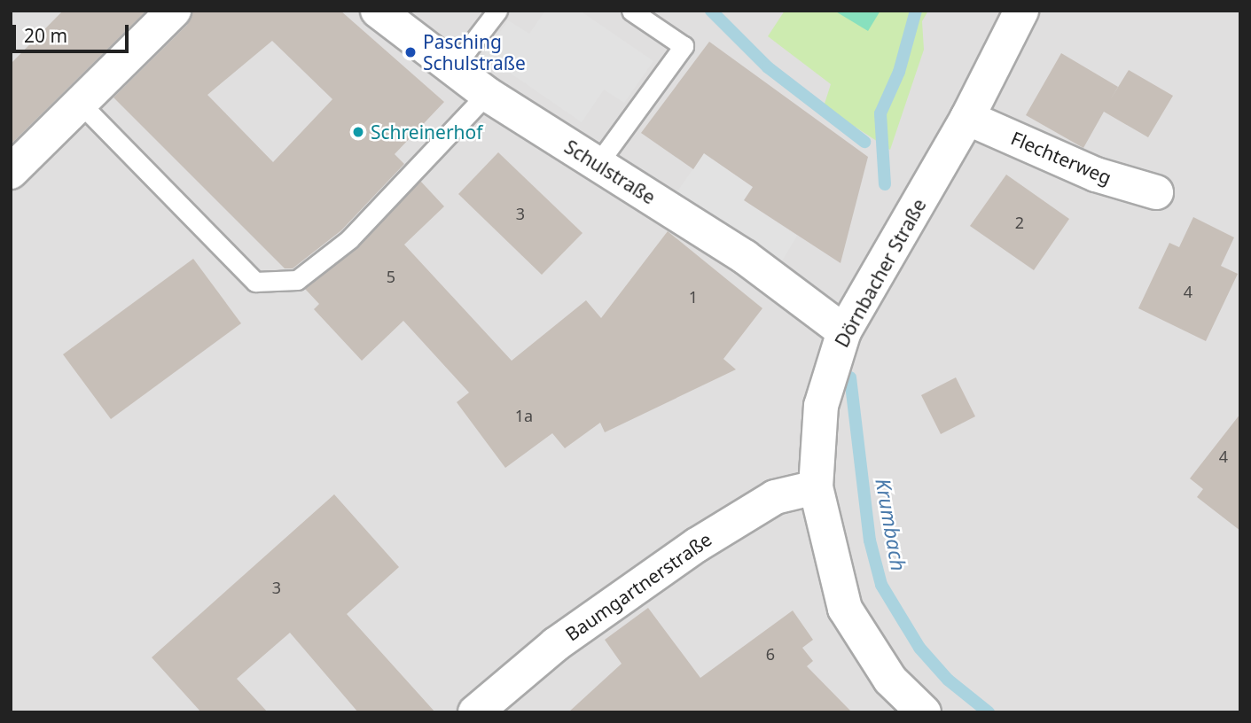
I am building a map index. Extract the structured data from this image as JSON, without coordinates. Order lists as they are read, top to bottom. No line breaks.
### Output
{"streets":{"street":["Flechterweg","Schulstraße","Dörnbacher Straße","Baumgartnerstraße"]},"crossings":[["Flechterweg","Dörnbacher Straße"],["Schulstraße","Dörnbacher Straße"],["Dörnbacher Straße","Baumgartnerstraße"]],"water":["Krumbach"],"places":["Pasching Schulstraße","Schreinerhof"],"house_numbers":["3","2","5","4","1","1a","4","3","6"],"scale_bar":"20 m"}
